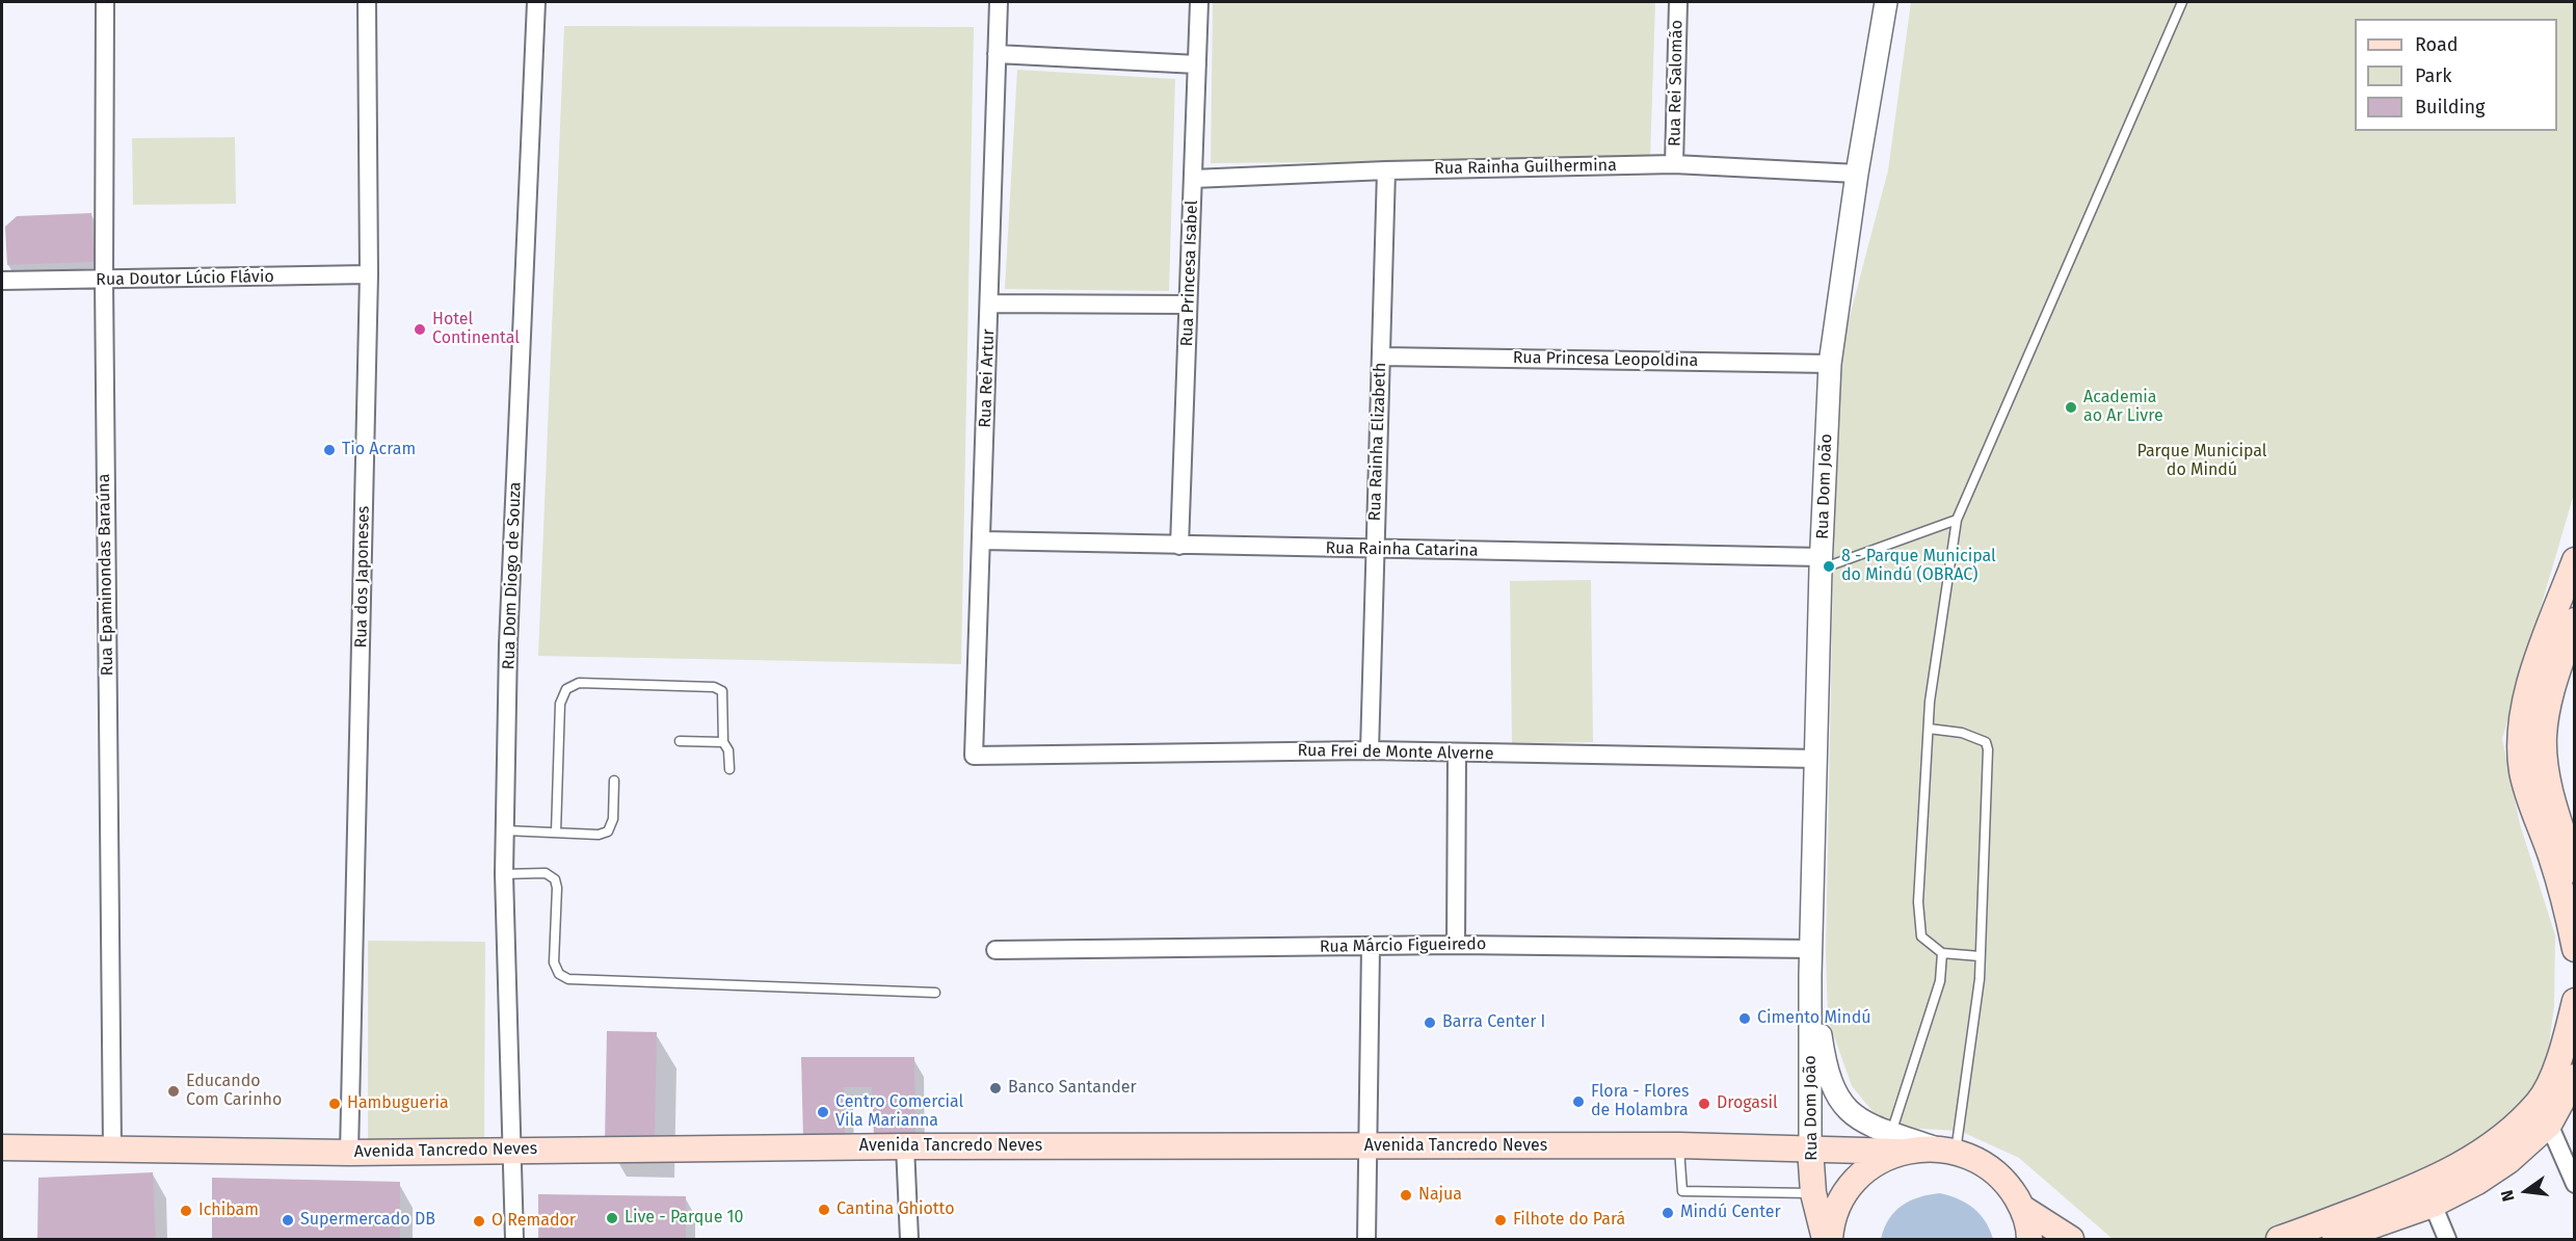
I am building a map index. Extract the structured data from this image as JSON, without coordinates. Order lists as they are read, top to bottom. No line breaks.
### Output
{"streets":{"main road":["Rua Dom João","Avenida Tancredo Neves"],"street":["Rua Rei Salomão","Rua Rainha Guilhermina","Rua Princesa Isabel","Rua Doutor Lúcio Flávio","Rua Princesa Leopoldina","Rua Rei Artur","Rua Rainha Elizabeth","Rua Rainha Catarina","Rua Epaminondas Baraúna","Rua Dom Diogo de Souza","Rua dos Japoneses","Rua Frei de Monte Alverne","Rua Márcio Figueiredo"]},"crossings":[["Rua Rei Salomão","Rua Rainha Guilhermina"],["Rua Rainha Guilhermina","Rua Princesa Isabel"],["Rua Rainha Guilhermina","Rua Rainha Elizabeth"],["Rua Rainha Guilhermina","Rua Dom João"],["Rua Princesa Isabel","Rua Rainha Catarina"],["Rua Doutor Lúcio Flávio","Rua Epaminondas Baraúna"],["Rua Doutor Lúcio Flávio","Rua dos Japoneses"],["Rua Princesa Leopoldina","Rua Rainha Elizabeth"],["Rua Princesa Leopoldina","Rua Dom João"],["Rua Rei Artur","Rua Rainha Catarina"],["Rua Rei Artur","Rua Frei de Monte Alverne"],["Rua Rainha Elizabeth","Rua Rainha Catarina"],["Rua Rainha Elizabeth","Rua Frei de Monte Alverne"],["Rua Dom João","Rua Rainha Catarina"],["Rua Dom João","Rua Frei de Monte Alverne"],["Rua Dom João","Rua Márcio Figueiredo"],["Rua Dom João","Avenida Tancredo Neves"],["Rua Epaminondas Baraúna","Avenida Tancredo Neves"],["Rua Dom Diogo de Souza","Avenida Tancredo Neves"],["Rua dos Japoneses","Avenida Tancredo Neves"]],"parks":["Parque Municipal do Mindú"],"places":["Hotel Continental","Academia ao Ar Livre","Tio Acram","8 - Parque Municipal do Mindú (OBRAC)","Cimento Mindú","Barra Center I","Banco Santander","Educando Com Carinho","Flora - Flores de Holambra","Hambugueria","Drogasil","Centro Comercial Vila Marianna","Najua","Cantina Ghiotto","Ichibam","Mindú Center","Live - Parque 10","Supermercado DB","Filhote do Pará","O Remador"],"legend":["Road","Park","Building"],"north":"left"}
